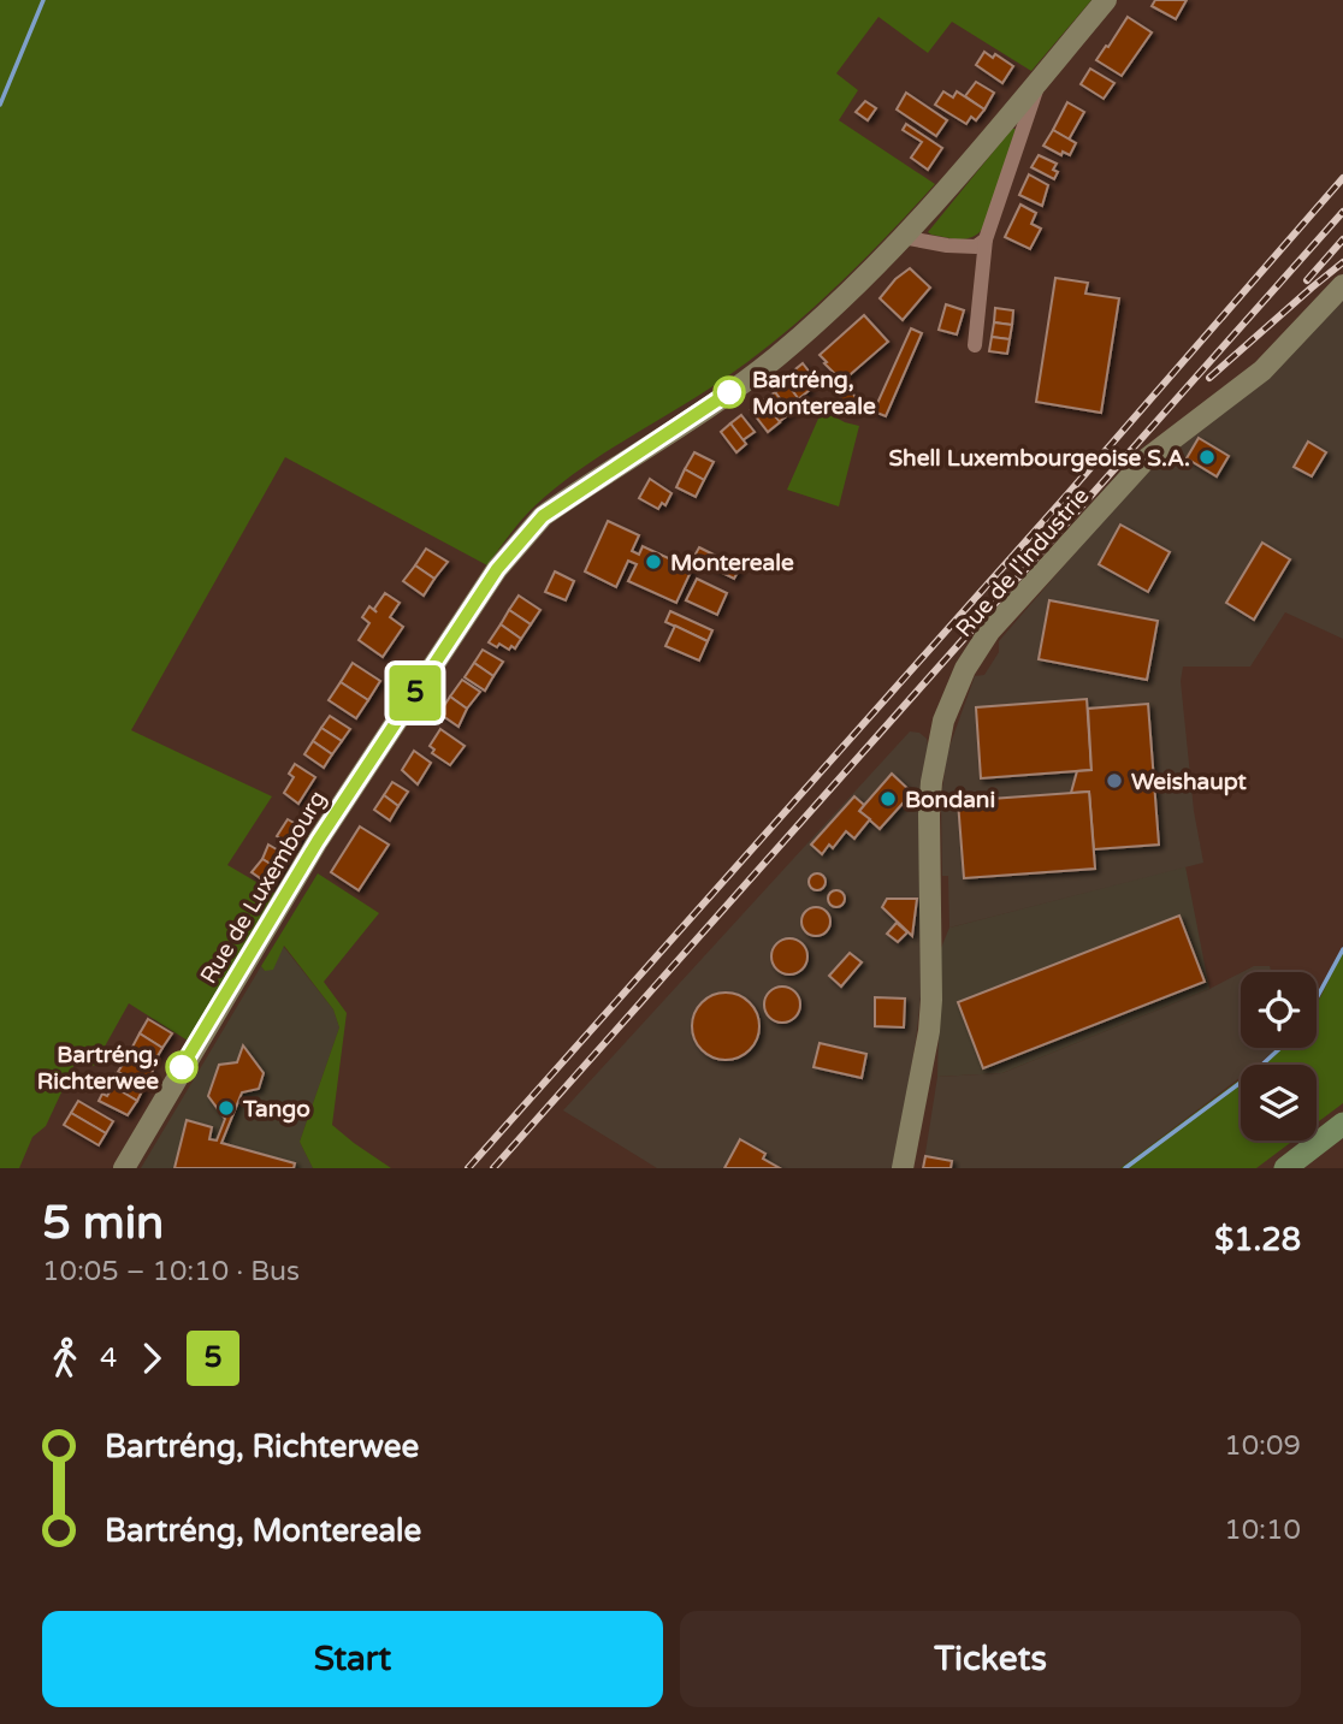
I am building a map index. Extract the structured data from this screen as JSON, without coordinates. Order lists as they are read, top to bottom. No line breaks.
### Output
{"streets":{"main road":["Rue de l'Industrie","Rue de Luxembourg"]},"places":["Bartréng, Montereale","Shell Luxembourgeoise S.A.","Montereale","Weishaupt","Bondani","Bartréng, Richterwee","Tango"],"lines":["bus line 5"],"page":{"on_map":"5","heading":["5 min","10:05 – 10:10 · Bus","$1.28"],"legs":["4","5"],"list":[{"name":"Bartréng, Richterwee","value":"10:09"},{"name":"Bartréng, Montereale","value":"10:10"}],"buttons":["Start","Tickets"]}}
